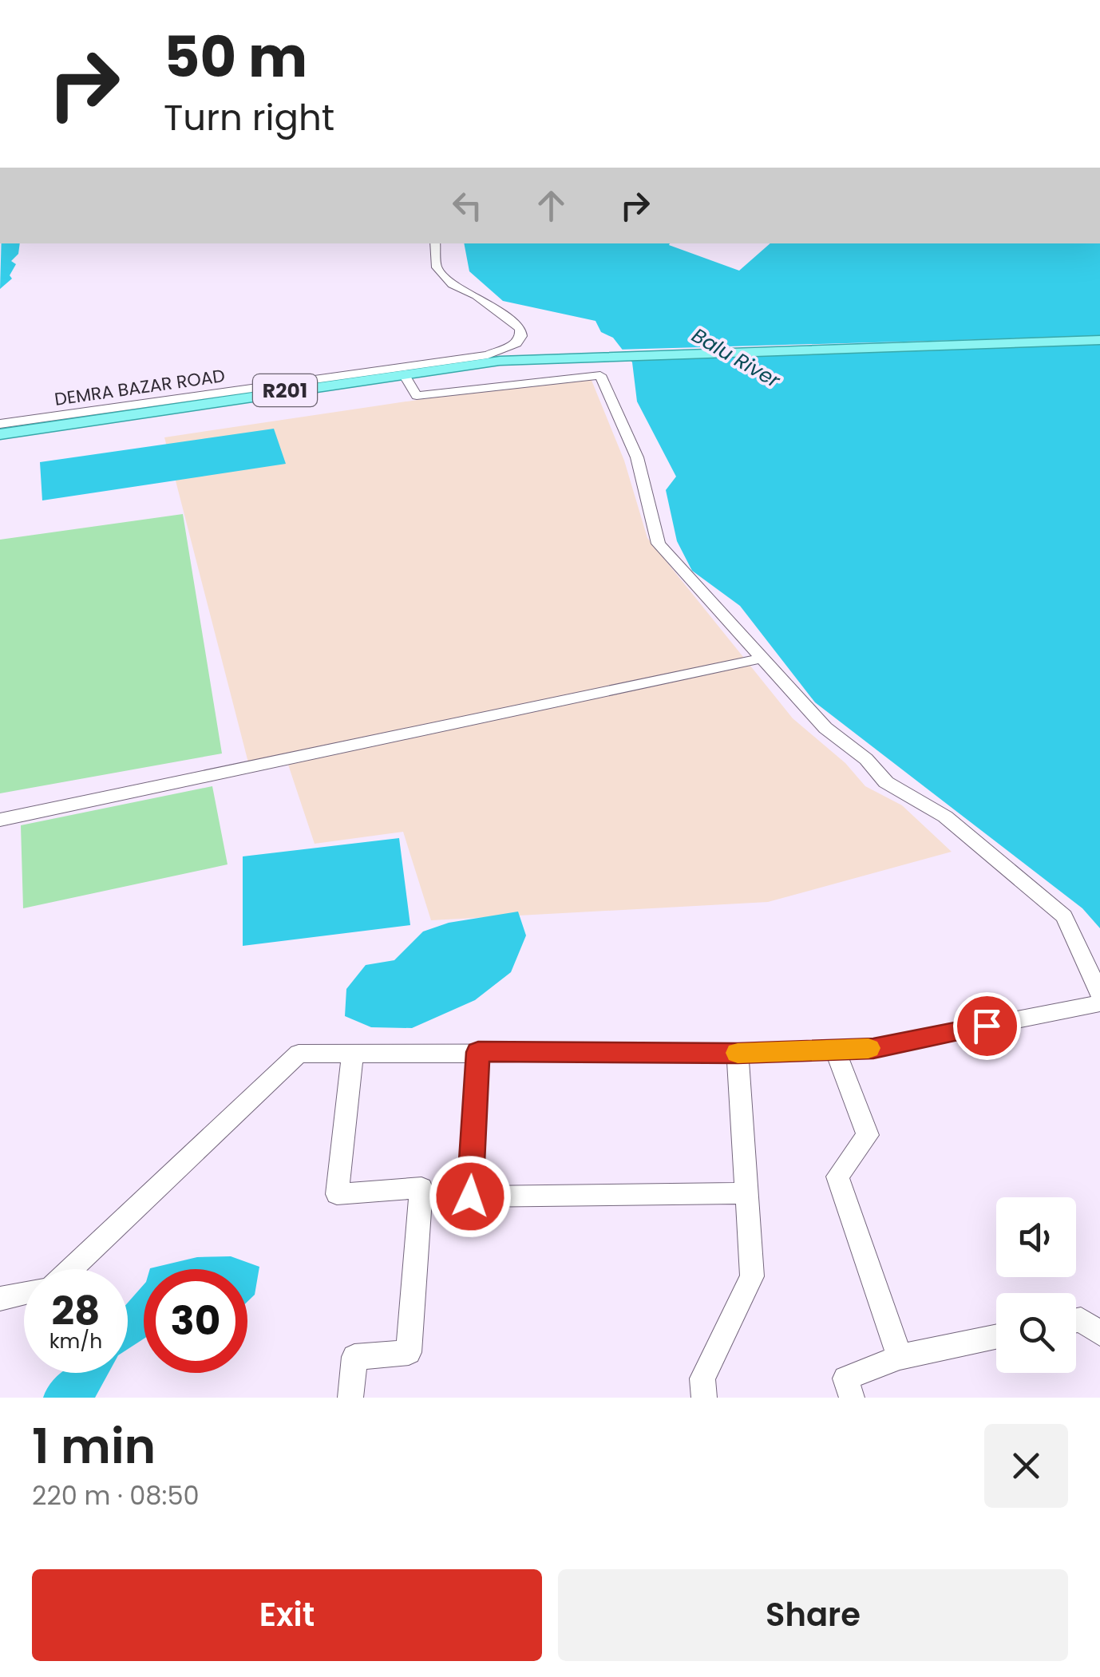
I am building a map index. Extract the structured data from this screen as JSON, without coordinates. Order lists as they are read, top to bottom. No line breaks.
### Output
{"streets":{"main road":["R201"],"street":["DEMRA BAZAR ROAD"]},"water":["Balu River"],"page":{"turn":["50 m","Turn right"],"speed":"28 km/h","limit":"30","heading":["1 min","220 m · 08:50"],"buttons":["Exit","Share"]}}
